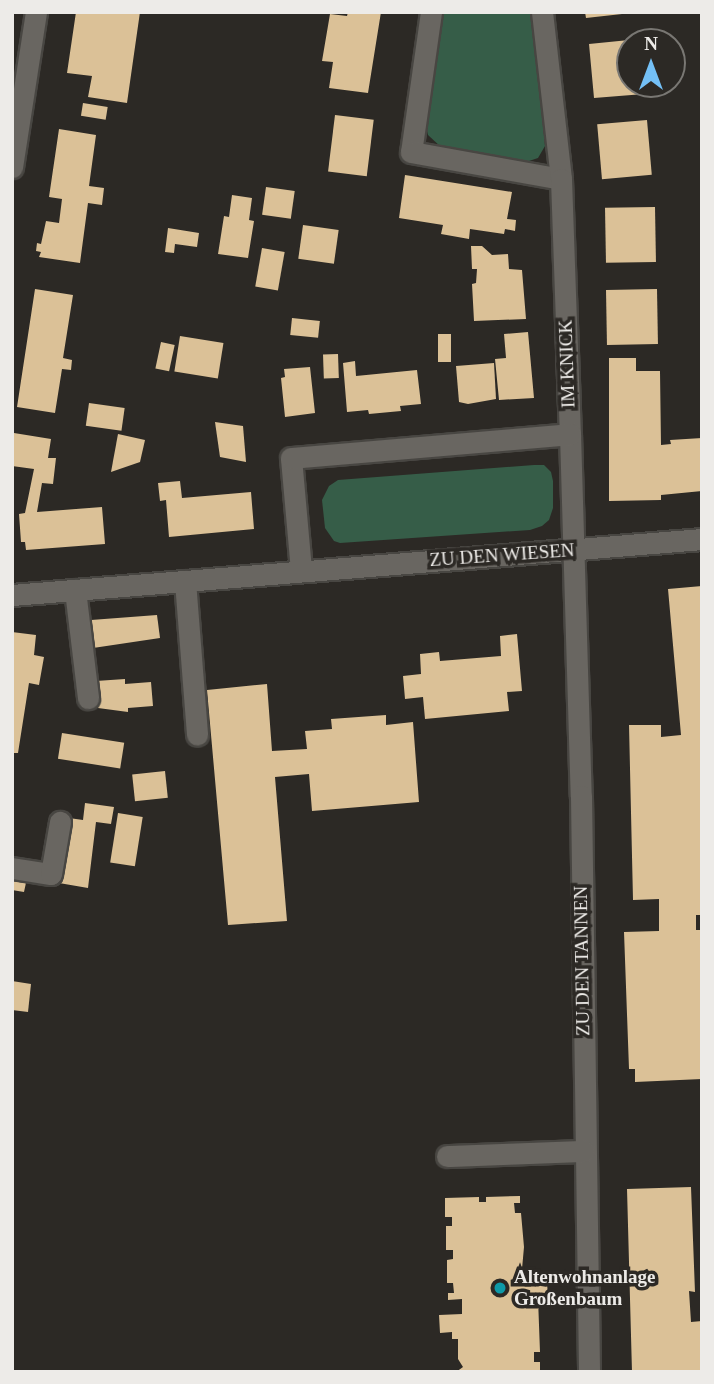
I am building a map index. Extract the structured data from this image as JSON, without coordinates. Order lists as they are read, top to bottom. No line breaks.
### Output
{"streets":{"street":["IM KNICK","ZU DEN WIESEN","ZU DEN TANNEN"]},"crossings":[["IM KNICK","ZU DEN WIESEN"],["IM KNICK","ZU DEN TANNEN"],["ZU DEN WIESEN","ZU DEN TANNEN"]],"places":["Altenwohnanlage Großenbaum"],"north":"top"}
